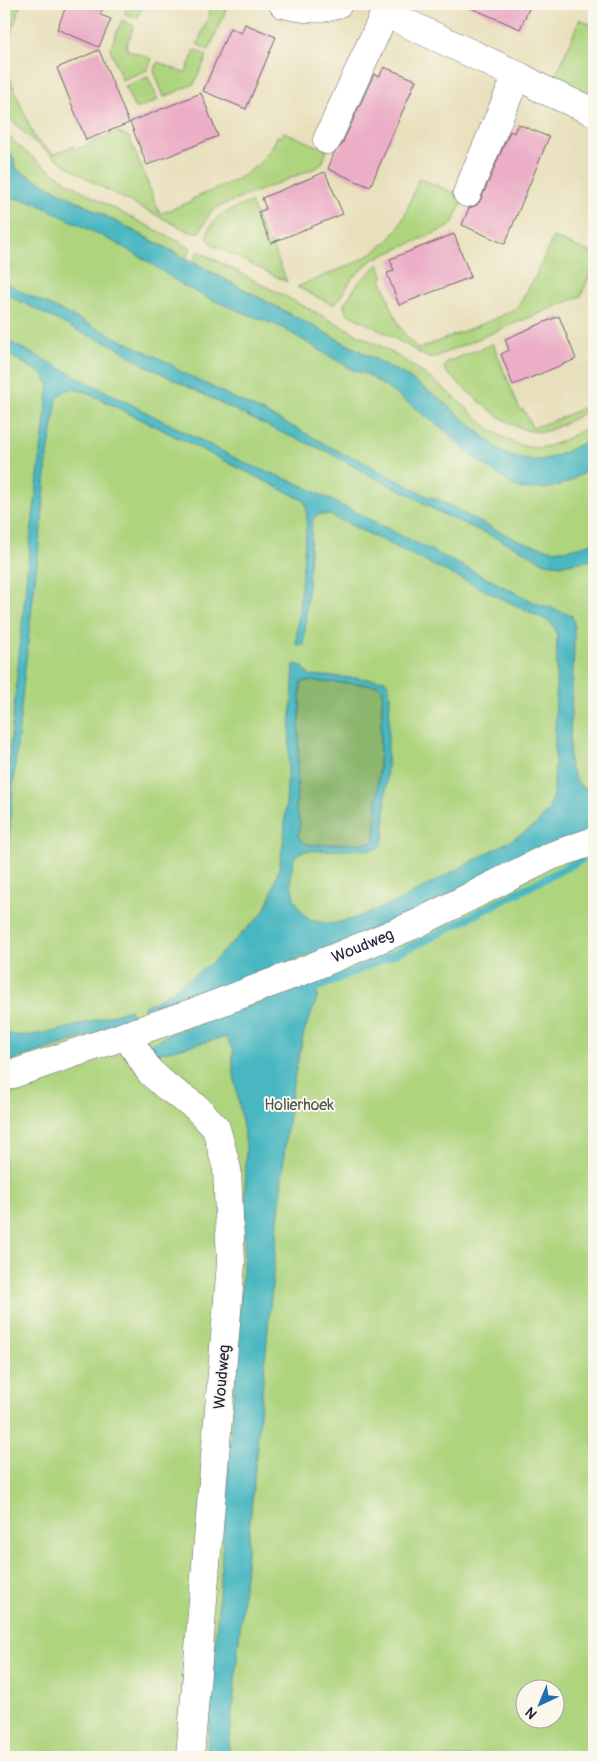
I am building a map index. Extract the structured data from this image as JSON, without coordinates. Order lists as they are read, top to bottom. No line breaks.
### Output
{"streets":{"street":["Woudweg"]},"parks":["Holierhoek"],"north":"bottom left"}
